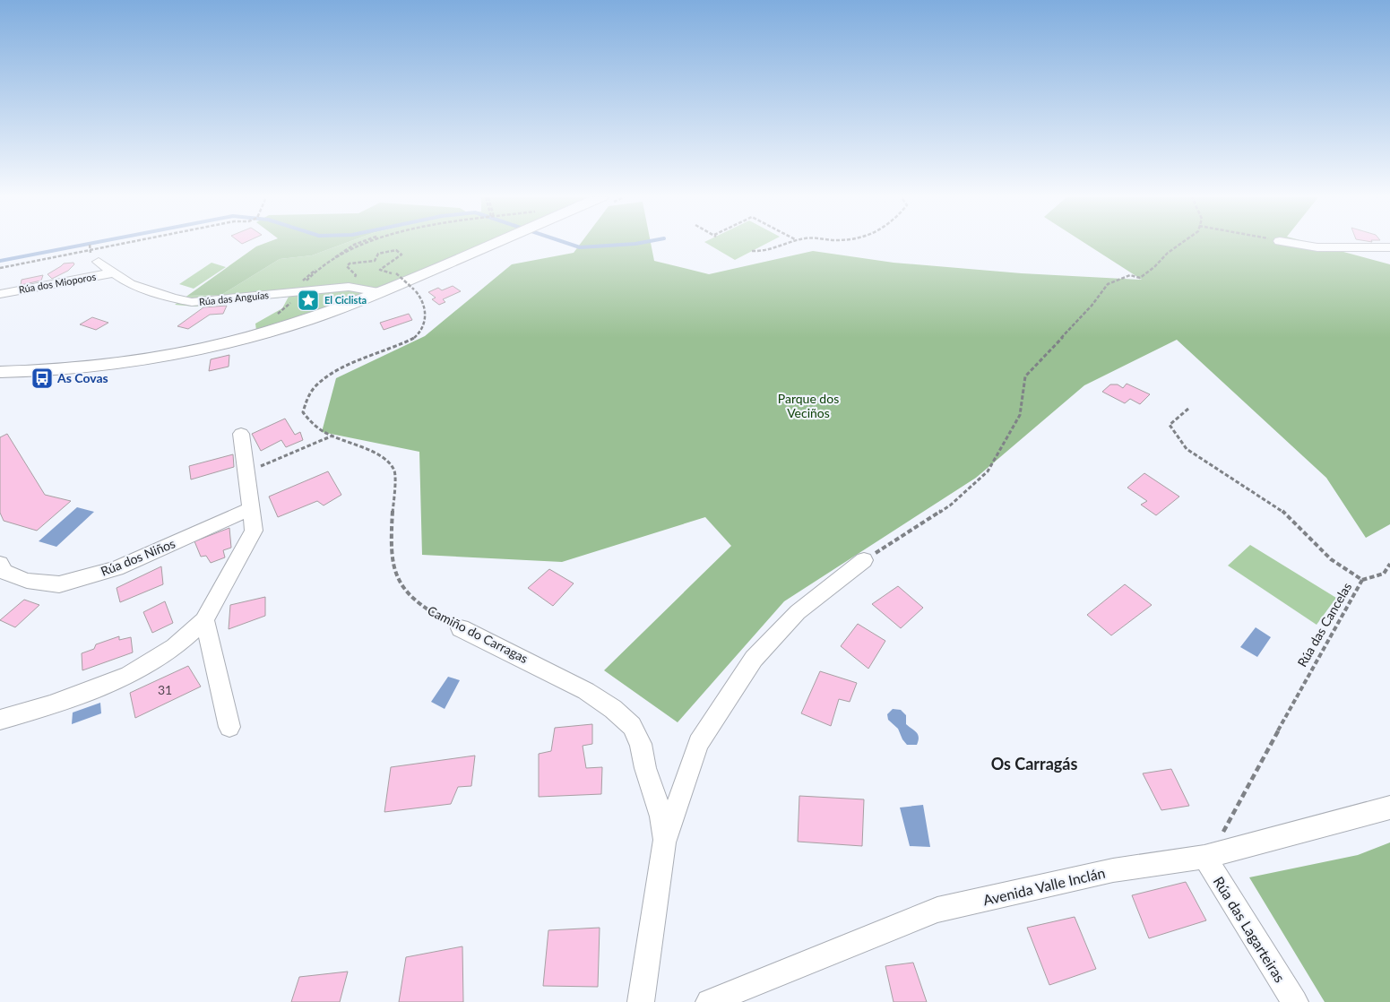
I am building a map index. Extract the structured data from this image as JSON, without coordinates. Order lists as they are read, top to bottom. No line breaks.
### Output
{"streets":{"street":["Rúa dos Mioporos","Rúa das Anguías","Rúa dos Niños","Camiño do Carragas","Avenida Valle Inclán","Rúa das Lagarteiras"],"path":["Rúa das Cancelas"]},"crossings":[["Rúa dos Mioporos","Rúa das Anguías"],["Rúa das Anguías","Camiño do Carragas"],["Rúa das Cancelas","Avenida Valle Inclán"],["Rúa das Cancelas","Rúa das Lagarteiras"],["Avenida Valle Inclán","Rúa das Lagarteiras"]],"districts":["Os Carragás"],"parks":["Parque dos Veciños"],"places":{"place":["El Ciclista"],"bus stop":["As Covas"]},"house_numbers":["31"]}
